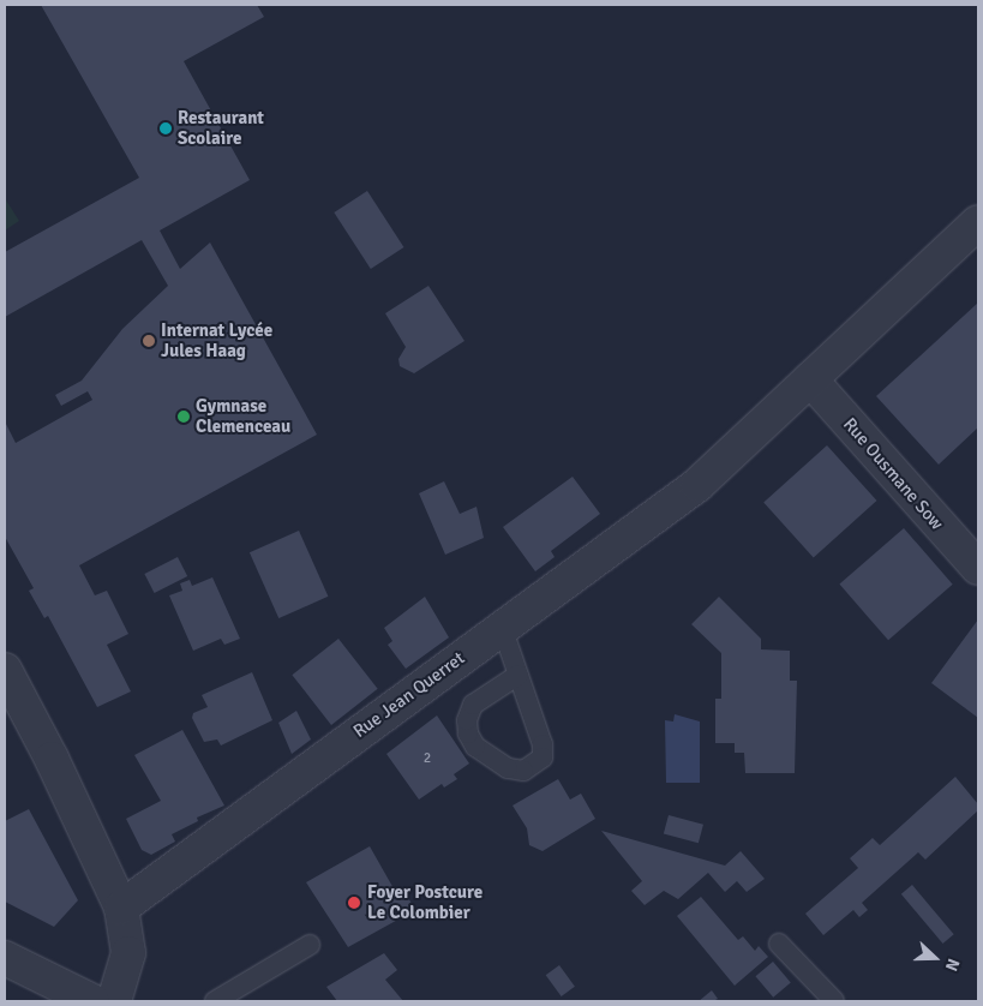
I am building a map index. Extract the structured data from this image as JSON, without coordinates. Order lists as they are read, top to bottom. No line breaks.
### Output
{"streets":{"street":["Rue Ousmane Sow","Rue Jean Querret"]},"crossings":[["Rue Ousmane Sow","Rue Jean Querret"]],"places":["Restaurant Scolaire","Internat Lycée Jules Haag","Gymnase Clemenceau","Foyer Postcure Le Colombier"],"house_numbers":["2"],"north":"right"}
